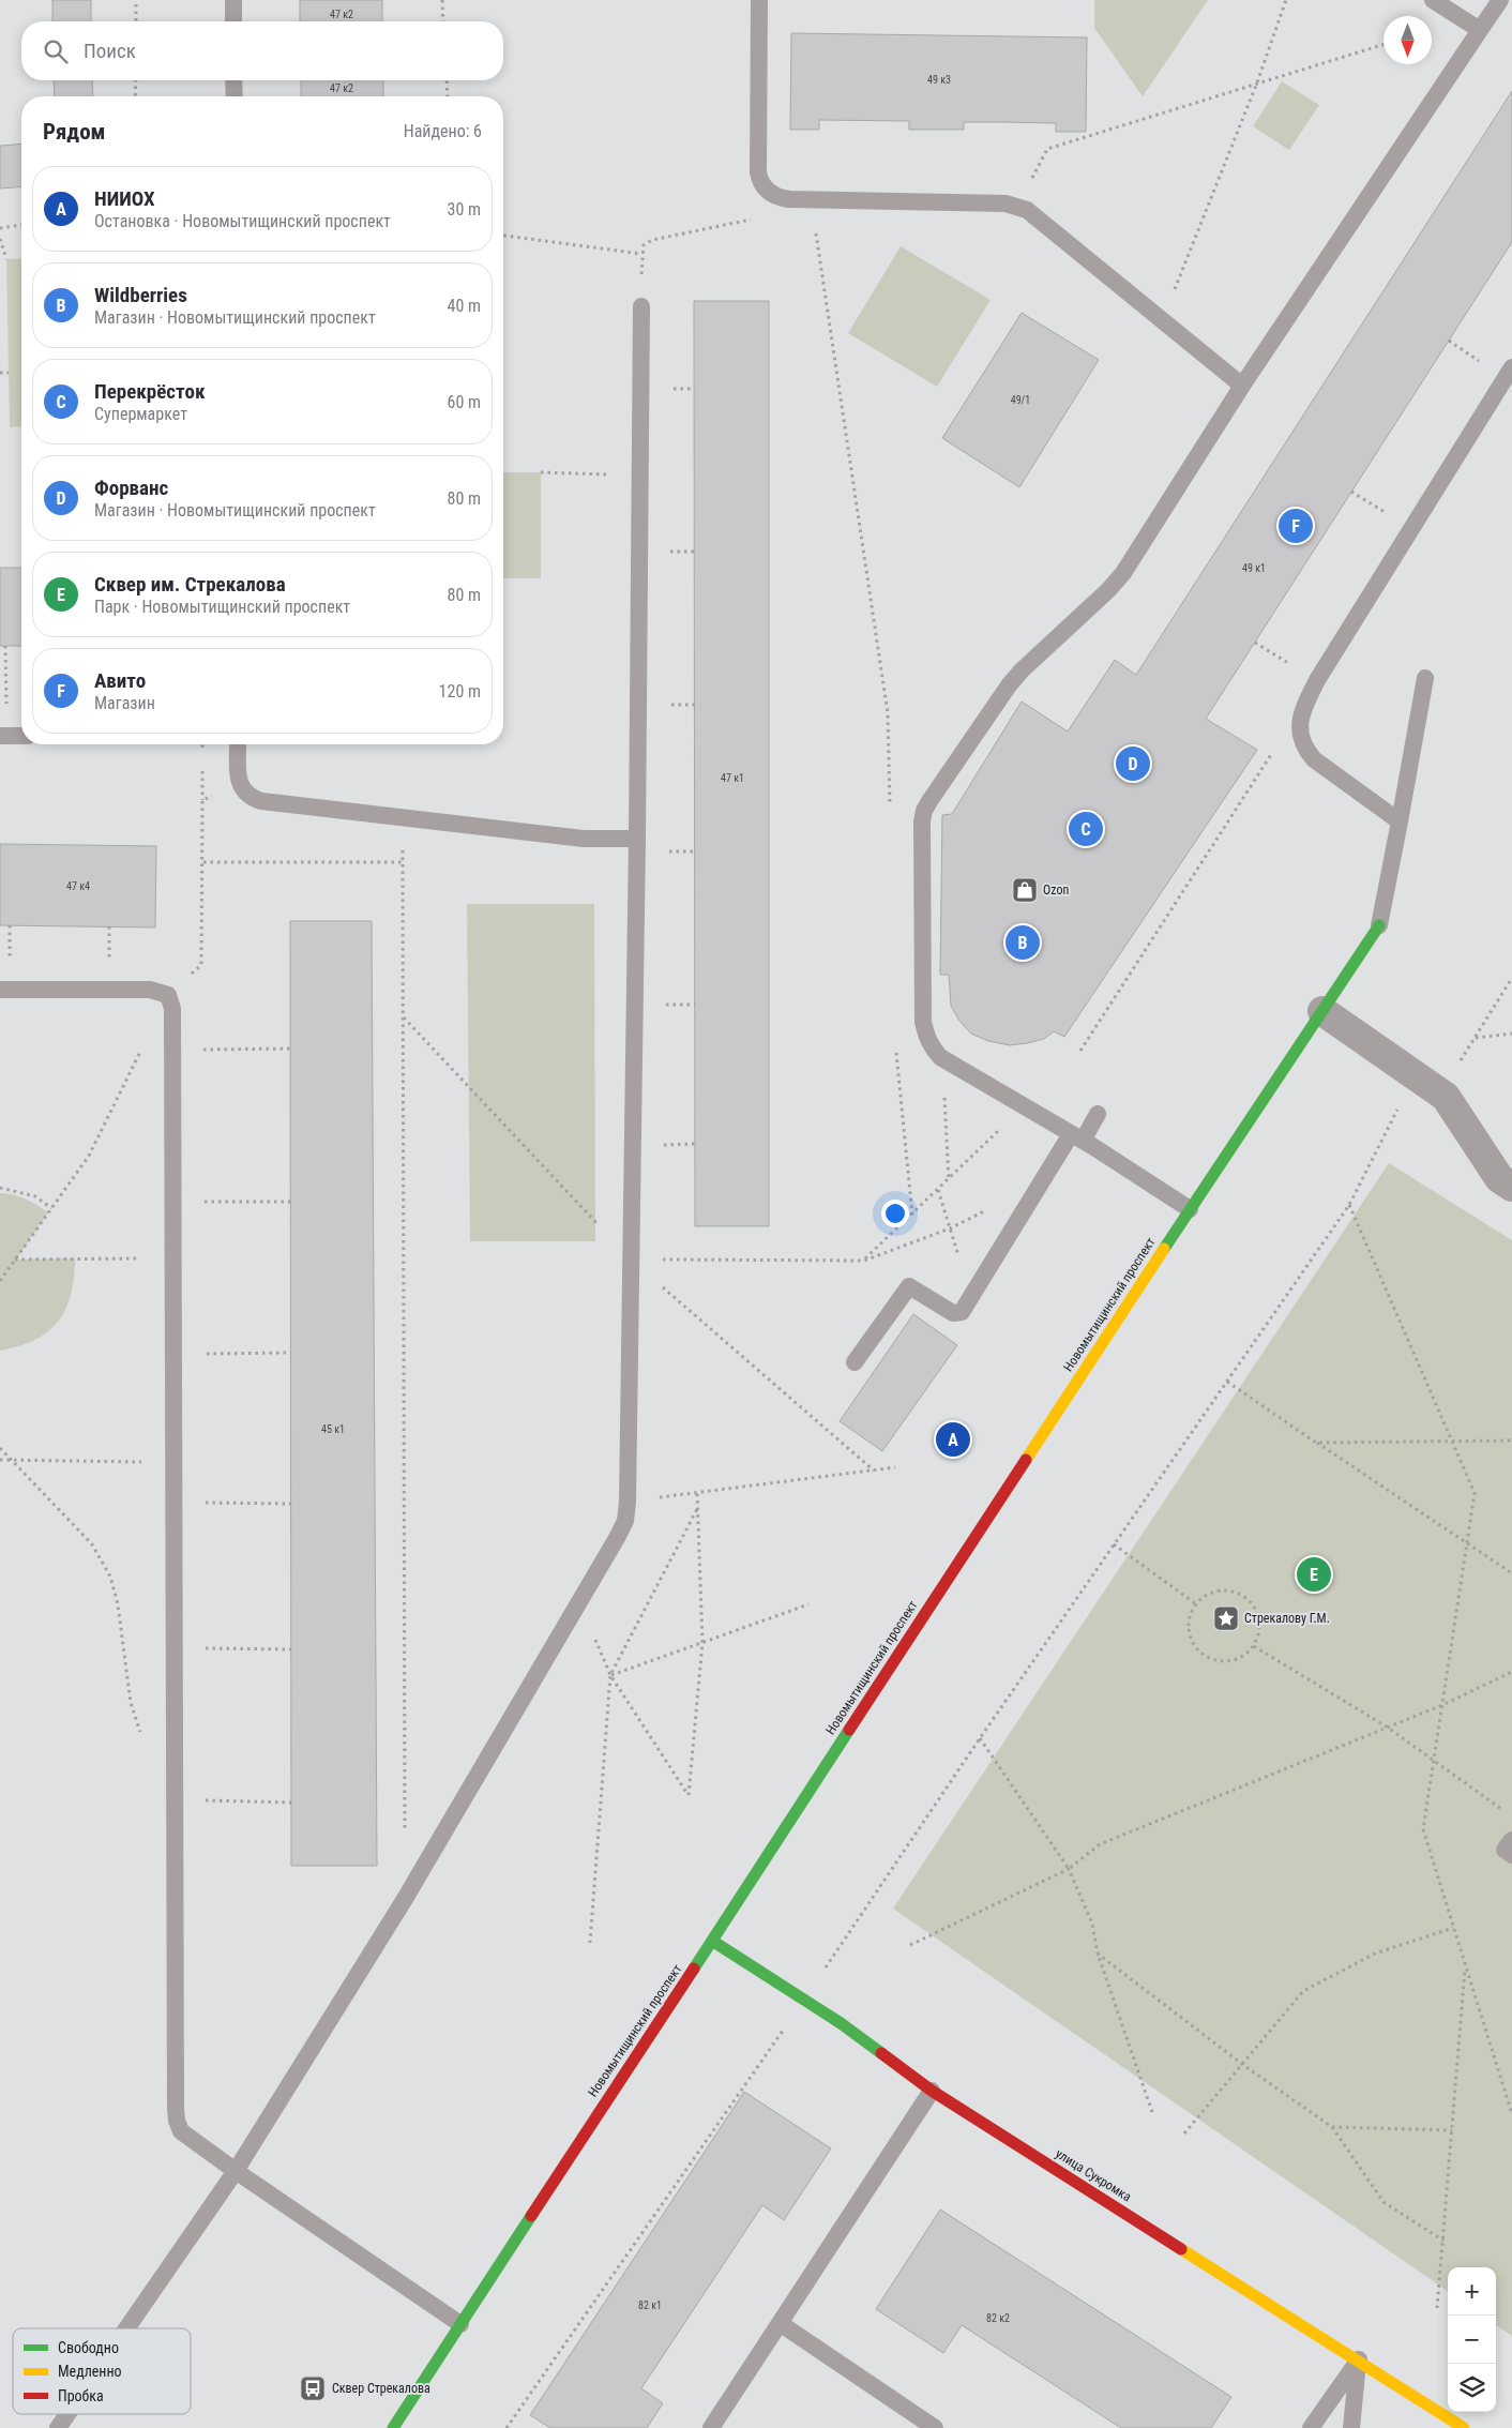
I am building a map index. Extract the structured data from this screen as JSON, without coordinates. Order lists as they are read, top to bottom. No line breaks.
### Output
{"streets":{"main road":["Новомытищинский проспект","улица Сукромка"]},"crossings":[["Новомытищинский проспект","улица Сукромка"]],"places":{"shop":["Ozon"],"place":["Стрекалову Г.М."],"bus stop":["Сквер Стрекалова"]},"house_numbers":["47 к2","49 к3","47 к2","49/1","49 к1","47 к1","47 к4","45 к1","82 к1","82 к2"],"legend":["Свободно","Медленно","Пробка"],"north":"bottom","page":{"search":"Поиск","heading":["Рядом","Найдено: 6"],"list":[{"mark":"A","name":"НИИОХ","note":"Остановка · Новомытищинский проспект","value":"30 m"},{"mark":"B","name":"Wildberries","note":"Магазин · Новомытищинский проспект","value":"40 m"},{"mark":"C","name":"Перекрёсток","note":"Супермаркет","value":"60 m"},{"mark":"D","name":"Форванс","note":"Магазин · Новомытищинский проспект","value":"80 m"},{"mark":"E","name":"Сквер им. Стрекалова","note":"Парк · Новомытищинский проспект","value":"80 m"},{"mark":"F","name":"Авито","note":"Магазин","value":"120 m"}],"pins":["F","D","C","B","A","E"],"map_buttons":["+","−"]}}
